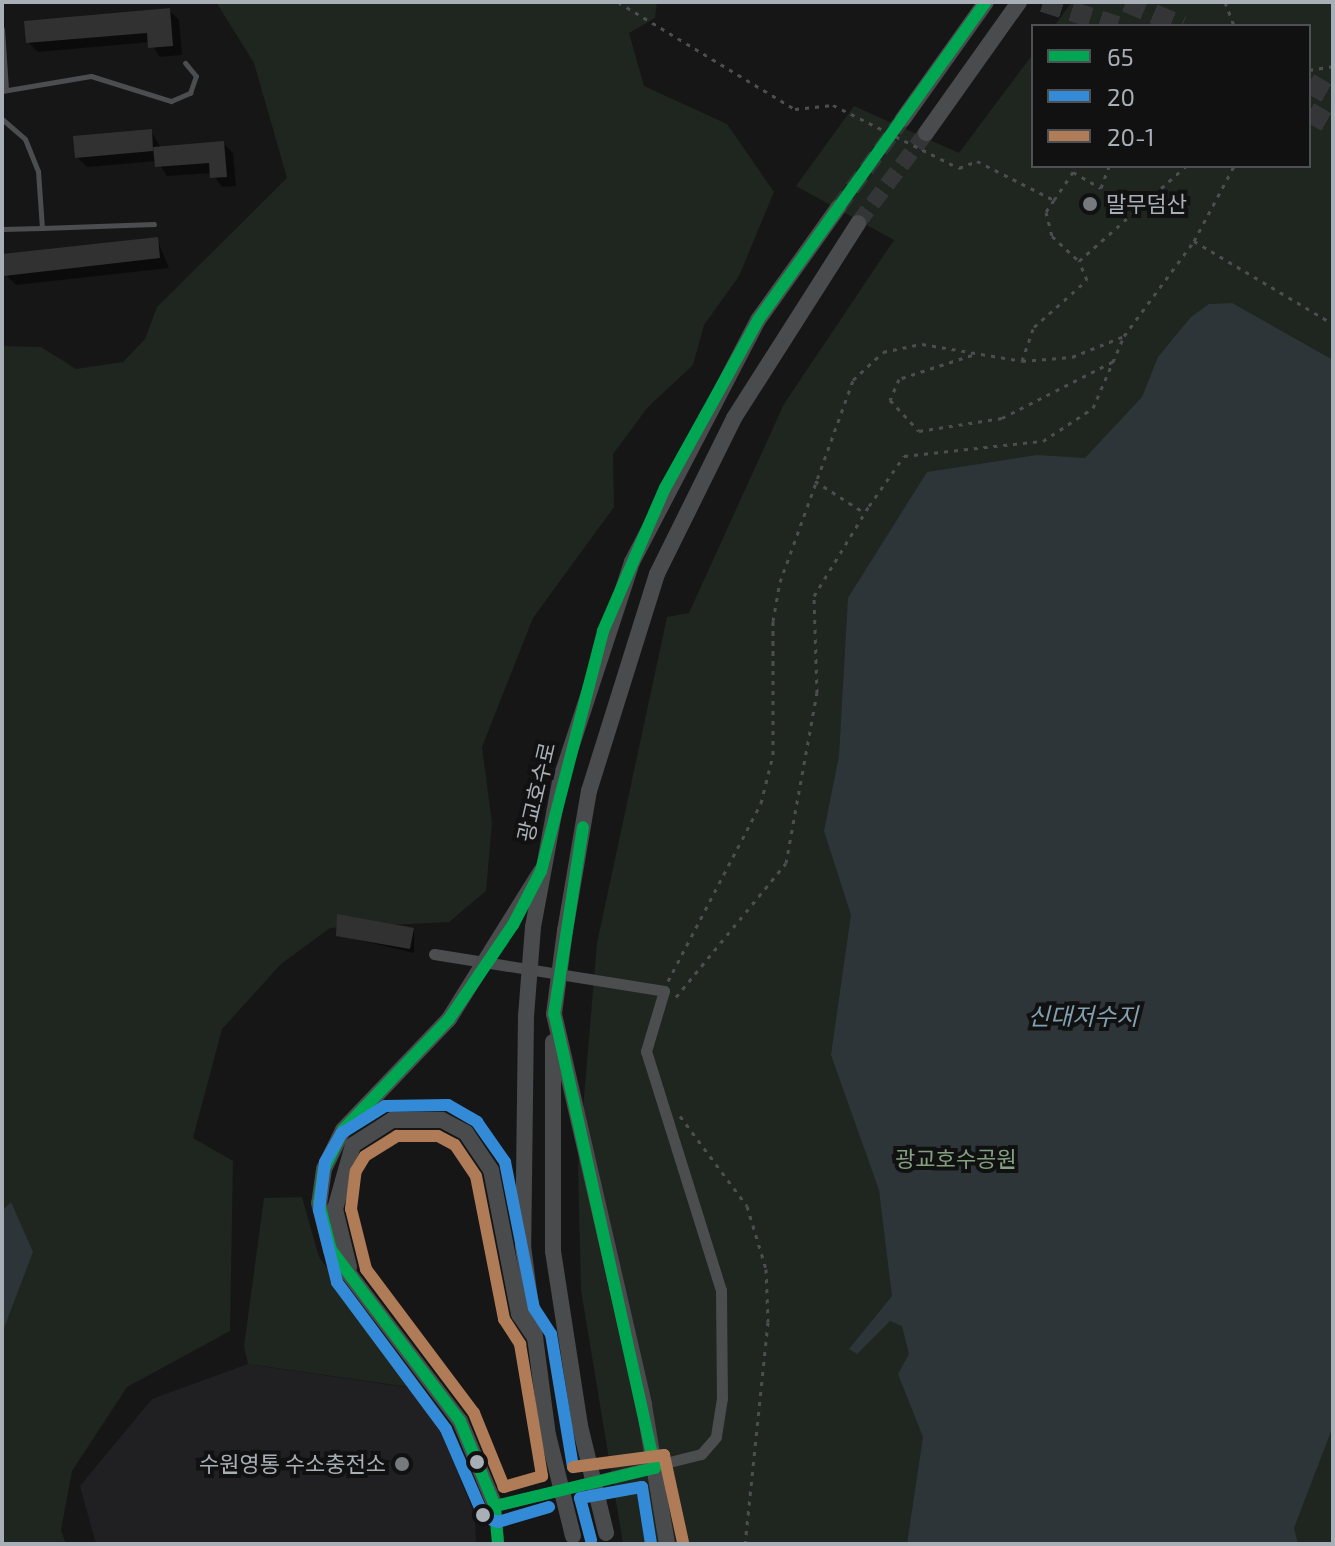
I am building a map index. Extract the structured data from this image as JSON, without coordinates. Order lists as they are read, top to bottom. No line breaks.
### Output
{"streets":{"main road":["광교호수로"]},"water":["신대저수지"],"parks":["광교호수공원"],"places":["말무덤산","수원영통 수소충전소"],"lines":["transit line 65","transit line 20","transit line 20-1"],"legend":["65","20","20-1"]}
